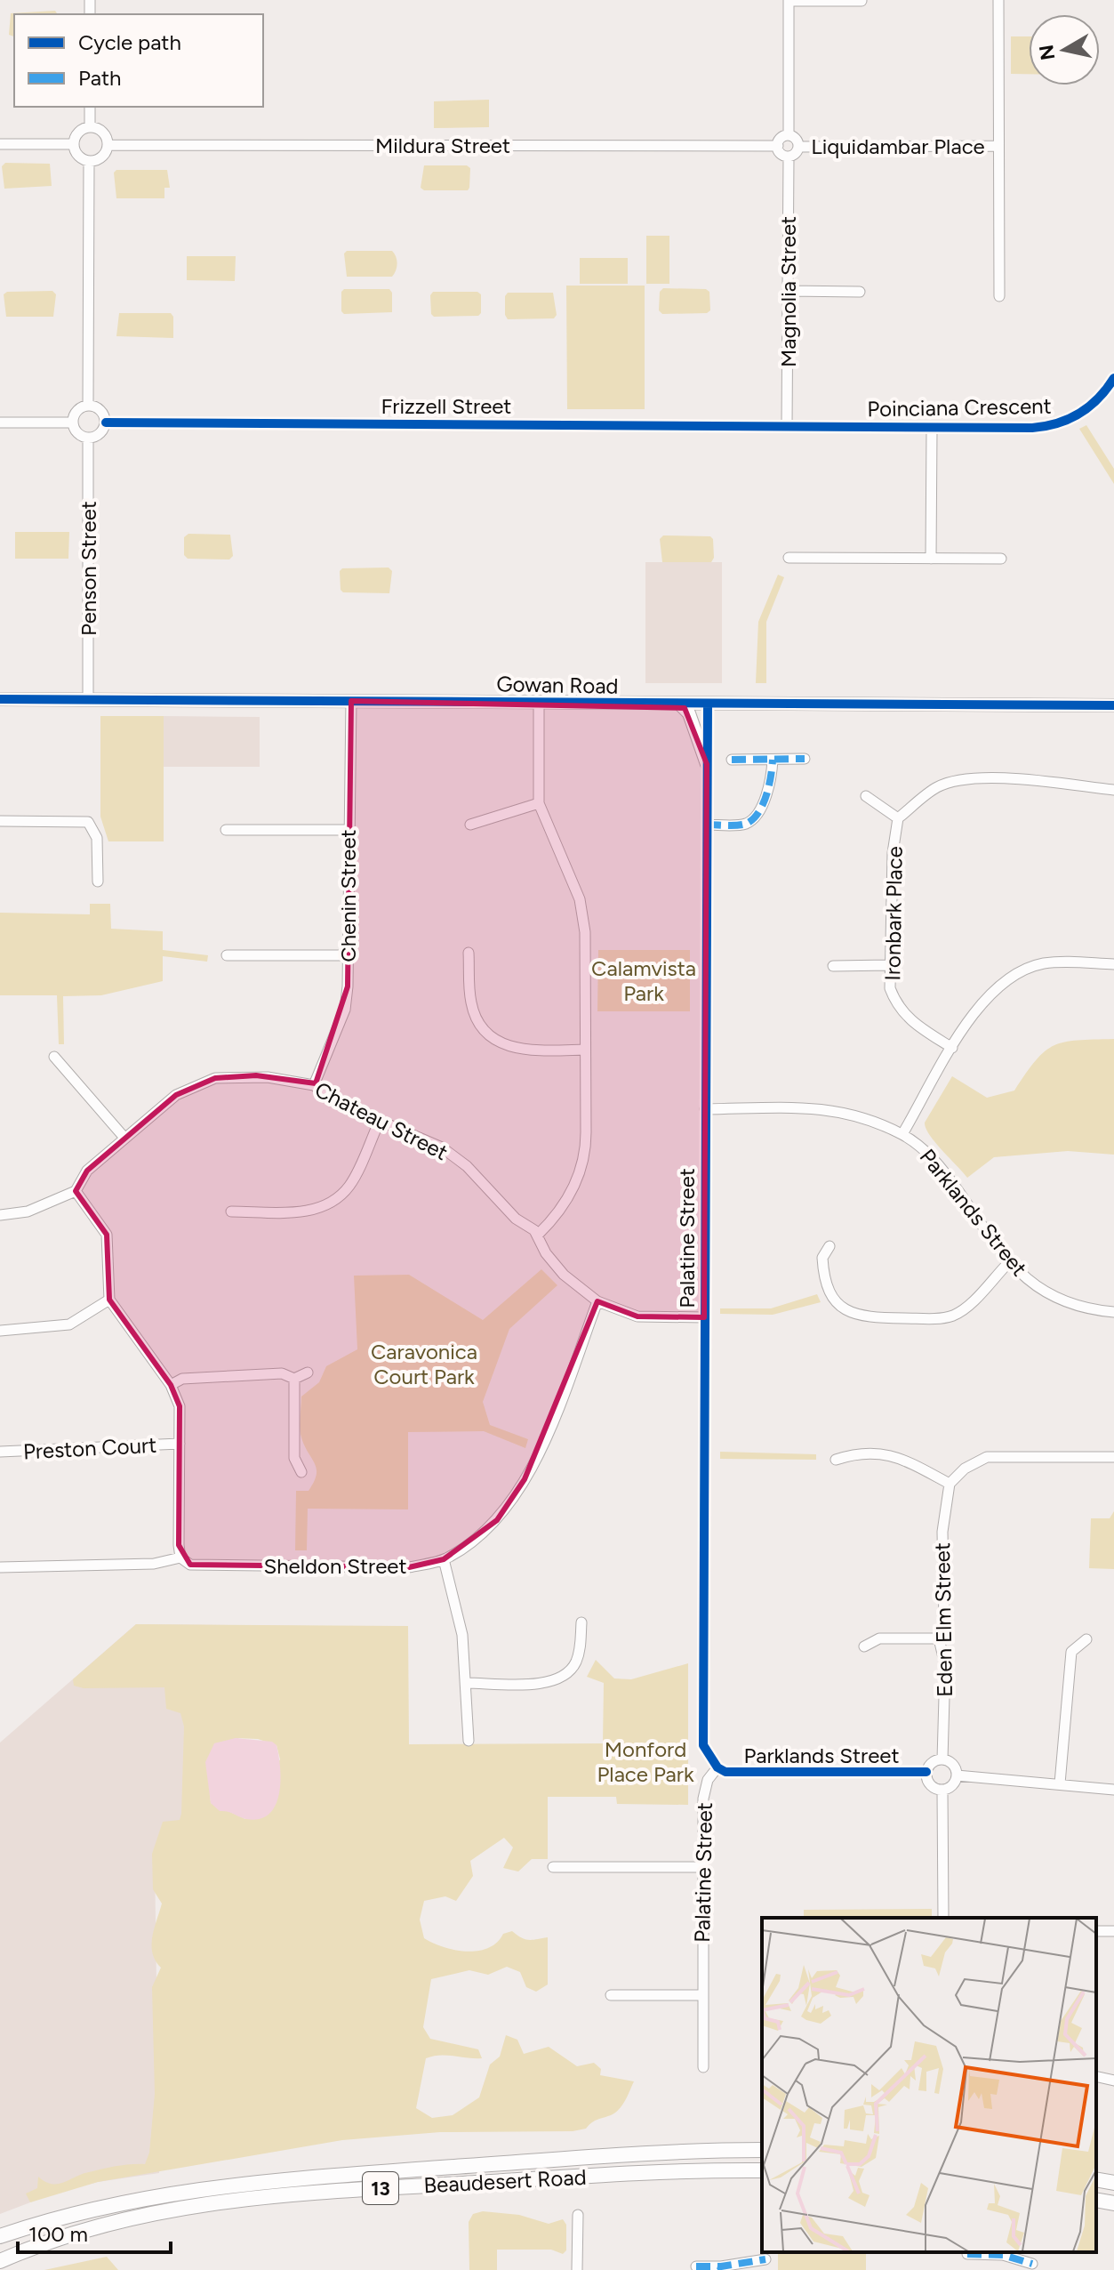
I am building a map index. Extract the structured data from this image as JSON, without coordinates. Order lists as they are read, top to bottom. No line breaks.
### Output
{"streets":{"highway":["Beaudesert Road","13"],"main road":["Gowan Road"],"street":["Mildura Street","Liquidambar Place","Magnolia Street","Frizzell Street","Poinciana Crescent","Penson Street","Chenin Street","Ironbark Place","Chateau Street","Parklands Street","Palatine Street","Preston Court","Sheldon Street","Eden Elm Street"]},"crossings":[["Mildura Street","Liquidambar Place"],["Mildura Street","Magnolia Street"],["Liquidambar Place","Magnolia Street"],["Magnolia Street","Frizzell Street"],["Magnolia Street","Poinciana Crescent"],["Frizzell Street","Poinciana Crescent"],["Frizzell Street","Penson Street"],["Penson Street","Gowan Road"],["Gowan Road","Chenin Street"],["Gowan Road","Palatine Street"],["Chenin Street","Chateau Street"],["Chateau Street","Palatine Street"],["Chateau Street","Sheldon Street"],["Parklands Street","Palatine Street"],["Parklands Street","Eden Elm Street"]],"parks":["Calamvista Park","Caravonica Court Park","Monford Place Park"],"legend":["Cycle path","Path"],"scale_bar":"100 m","north":"left"}
